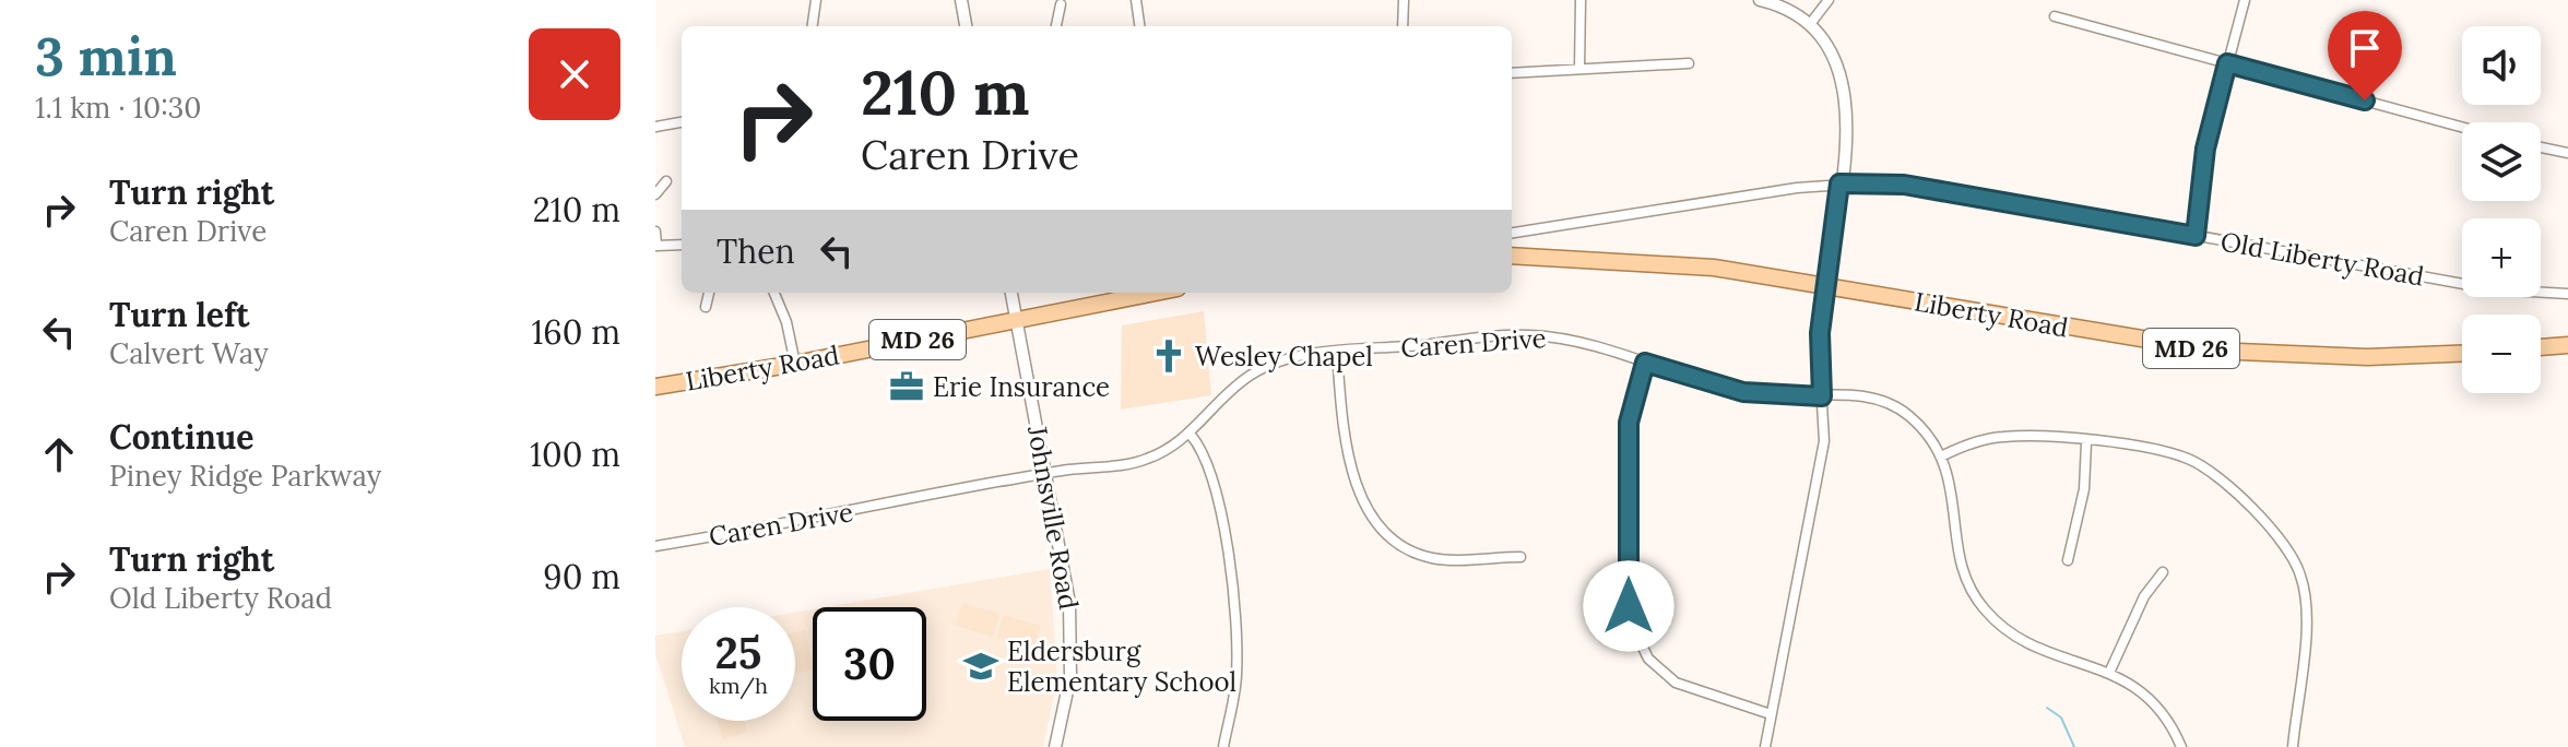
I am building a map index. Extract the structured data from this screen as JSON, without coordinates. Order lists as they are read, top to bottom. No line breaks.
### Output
{"streets":{"main road":["Liberty Road","MD 26"],"street":["Old Liberty Road","Caren Drive","Johnsville Road"]},"crossings":[["Liberty Road","Johnsville Road"],["Caren Drive","Johnsville Road"]],"places":{"church":["Wesley Chapel"],"office":["Erie Insurance"],"school or university":["Eldersburg Elementary School"]},"page":{"heading":["3 min","1.1 km · 10:30"],"map_buttons":["+","−"],"turn":["210 m","Caren Drive"],"list":[{"name":"Turn right","note":"Caren Drive","value":"210 m"},{"name":"Turn left","note":"Calvert Way","value":"160 m"},{"name":"Continue","note":"Piney Ridge Parkway","value":"100 m"},{"name":"Turn right","note":"Old Liberty Road","value":"90 m"}],"then":"Then","speed":"25 km/h","limit":"30"}}
